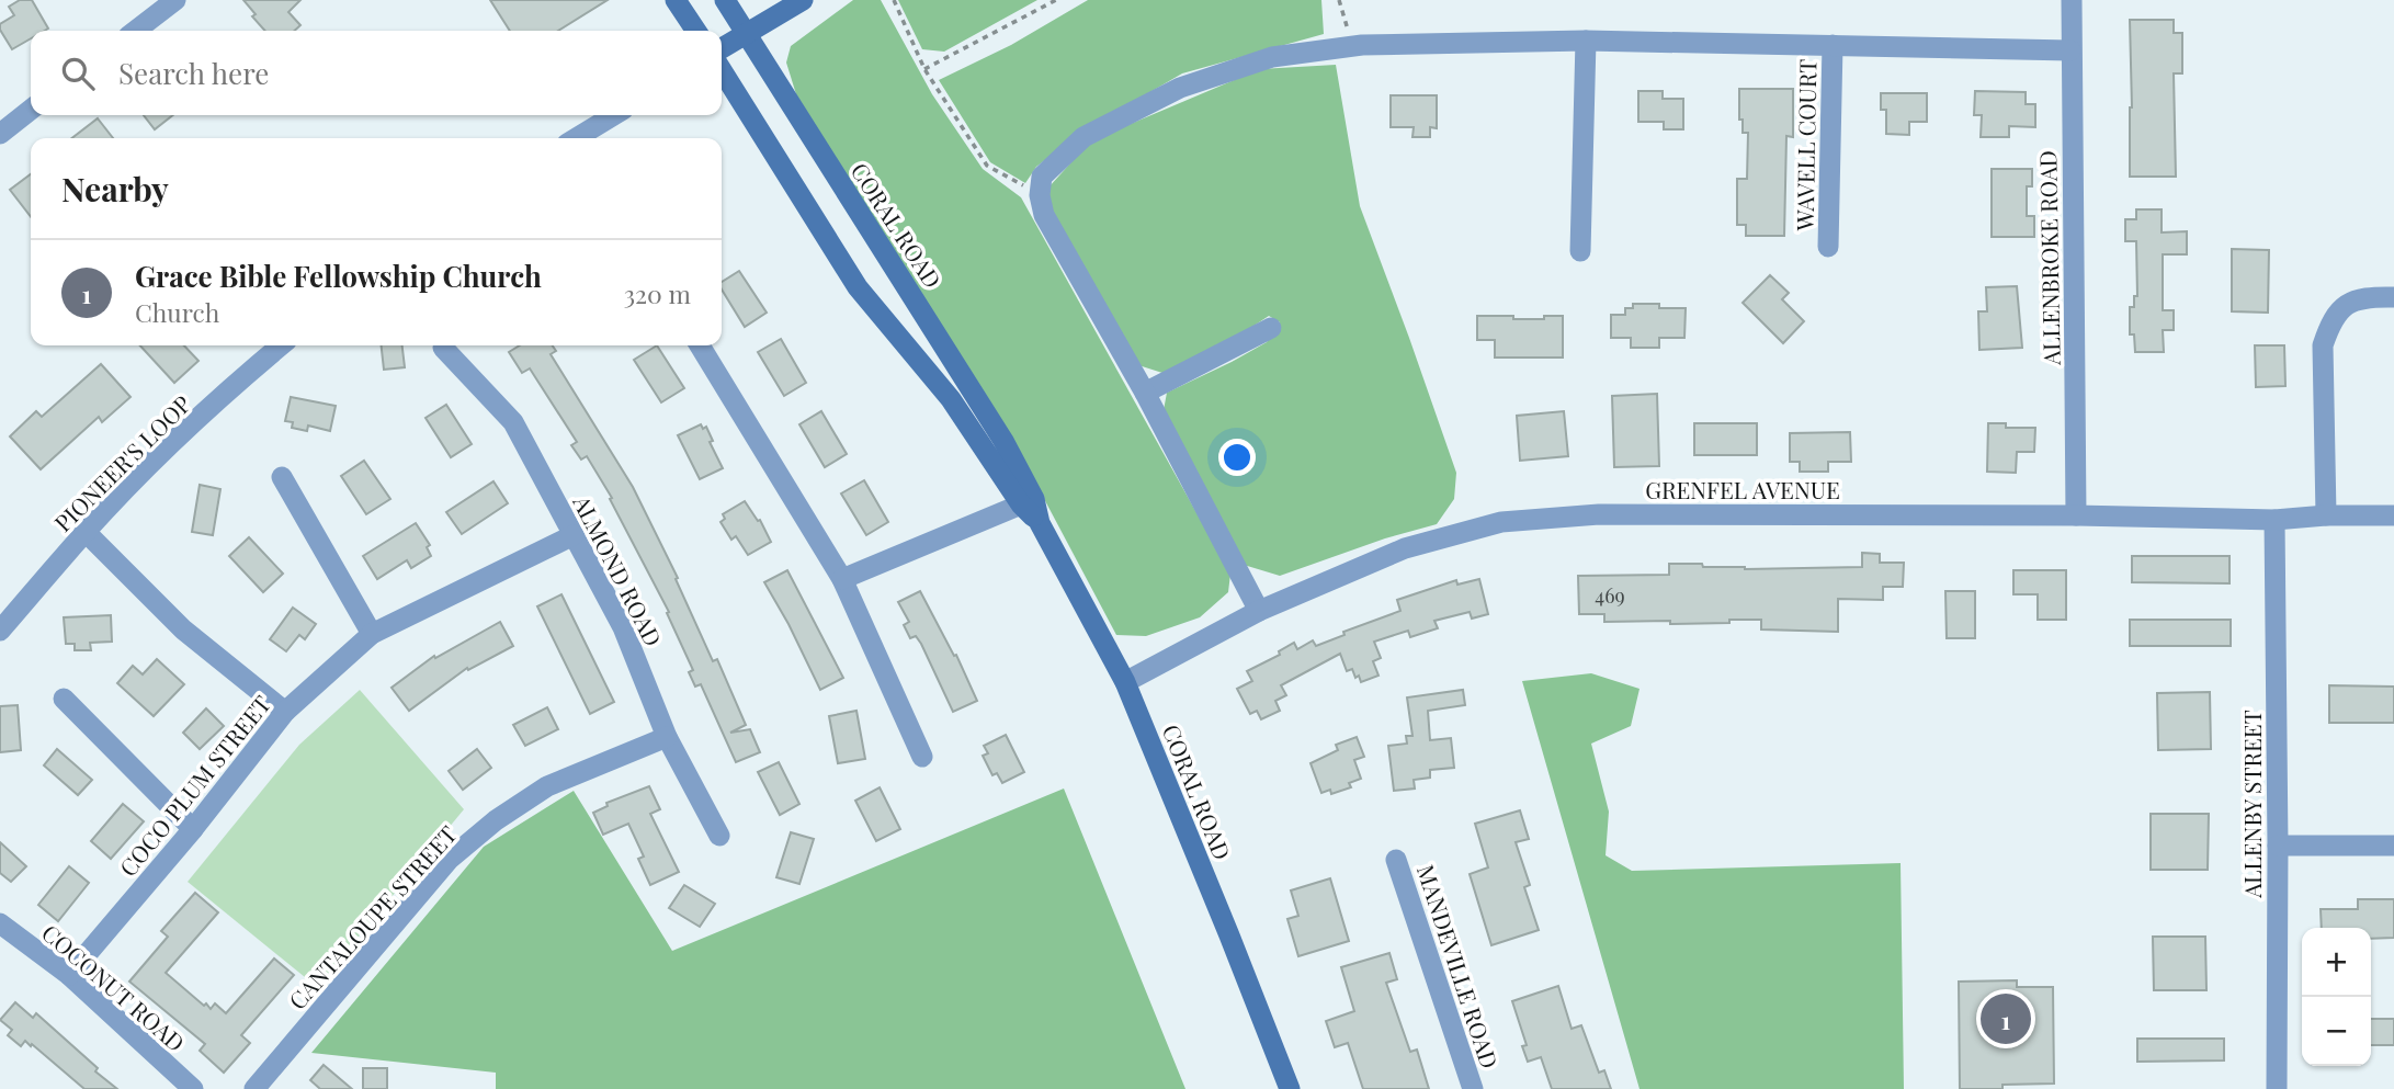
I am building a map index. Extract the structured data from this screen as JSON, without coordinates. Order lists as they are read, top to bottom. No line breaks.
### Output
{"streets":{"main road":["CORAL ROAD"],"street":["WAVELL COURT","ALLENBROKE ROAD","PIONEER'S LOOP","GRENFEL AVENUE","ALMOND ROAD","COCO PLUM STREET","ALLENBY STREET","CANTALOUPE STREET","MANDEVILLE ROAD","COCONUT ROAD"]},"crossings":[["CORAL ROAD","GRENFEL AVENUE"],["ALLENBROKE ROAD","GRENFEL AVENUE"],["GRENFEL AVENUE","ALLENBY STREET"],["ALMOND ROAD","COCO PLUM STREET"],["ALMOND ROAD","CANTALOUPE STREET"],["COCO PLUM STREET","COCONUT ROAD"]],"house_numbers":["469"],"page":{"search":"Search here","heading":"Nearby","list":[{"mark":"1","name":"Grace Bible Fellowship Church","note":"Church","value":"320 m"}],"map_buttons":["+","−"],"pins":"1"}}
